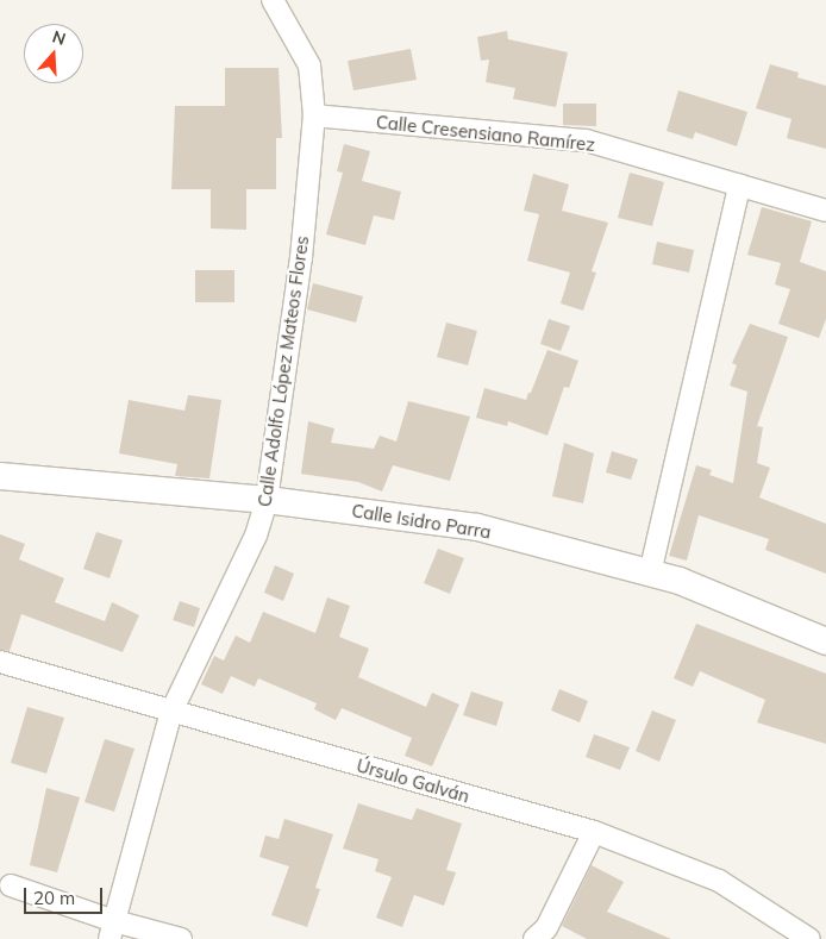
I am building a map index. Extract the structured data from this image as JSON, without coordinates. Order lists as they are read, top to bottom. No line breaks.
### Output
{"streets":{"street":["Calle Cresensiano Ramírez","Calle Adolfo López Mateos Flores","Calle Isidro Parra","Úrsulo Galván"]},"crossings":[["Calle Cresensiano Ramírez","Calle Adolfo López Mateos Flores"],["Calle Adolfo López Mateos Flores","Calle Isidro Parra"],["Calle Adolfo López Mateos Flores","Úrsulo Galván"]],"scale_bar":"20 m","north":"top"}
